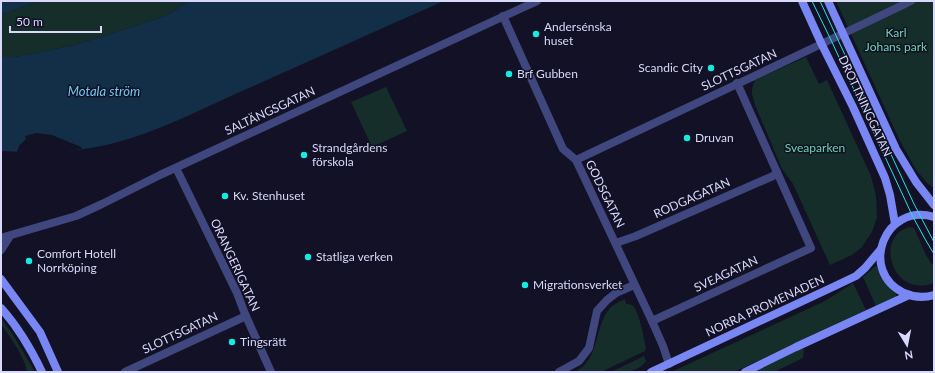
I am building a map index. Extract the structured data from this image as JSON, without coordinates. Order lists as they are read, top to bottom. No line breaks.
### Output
{"streets":{"main road":["DROTTNINGGATAN","NORRA PROMENADEN"],"street":["SLOTTSGATAN","SALTÄNGSGATAN","GODSGATAN","RODGAGATAN","ORANGERIGATAN","SVEAGATAN"]},"crossings":[["SLOTTSGATAN","DROTTNINGGATAN"],["SLOTTSGATAN","GODSGATAN"],["SLOTTSGATAN","ORANGERIGATAN"],["SALTÄNGSGATAN","GODSGATAN"],["SALTÄNGSGATAN","ORANGERIGATAN"],["GODSGATAN","RODGAGATAN"],["GODSGATAN","SVEAGATAN"],["GODSGATAN","NORRA PROMENADEN"],["RODGAGATAN","SVEAGATAN"]],"water":["Motala ström"],"parks":["Karl Johans park","Sveaparken"],"places":["Andersénska huset","Scandic City","Brf Gubben","Druvan","Strandgårdens förskola","Kv. Stenhuset","Statliga verken","Comfort Hotell Norrköping","Migrationsverket","Tingsrätt"],"scale_bar":"50 m","north":"bottom"}
